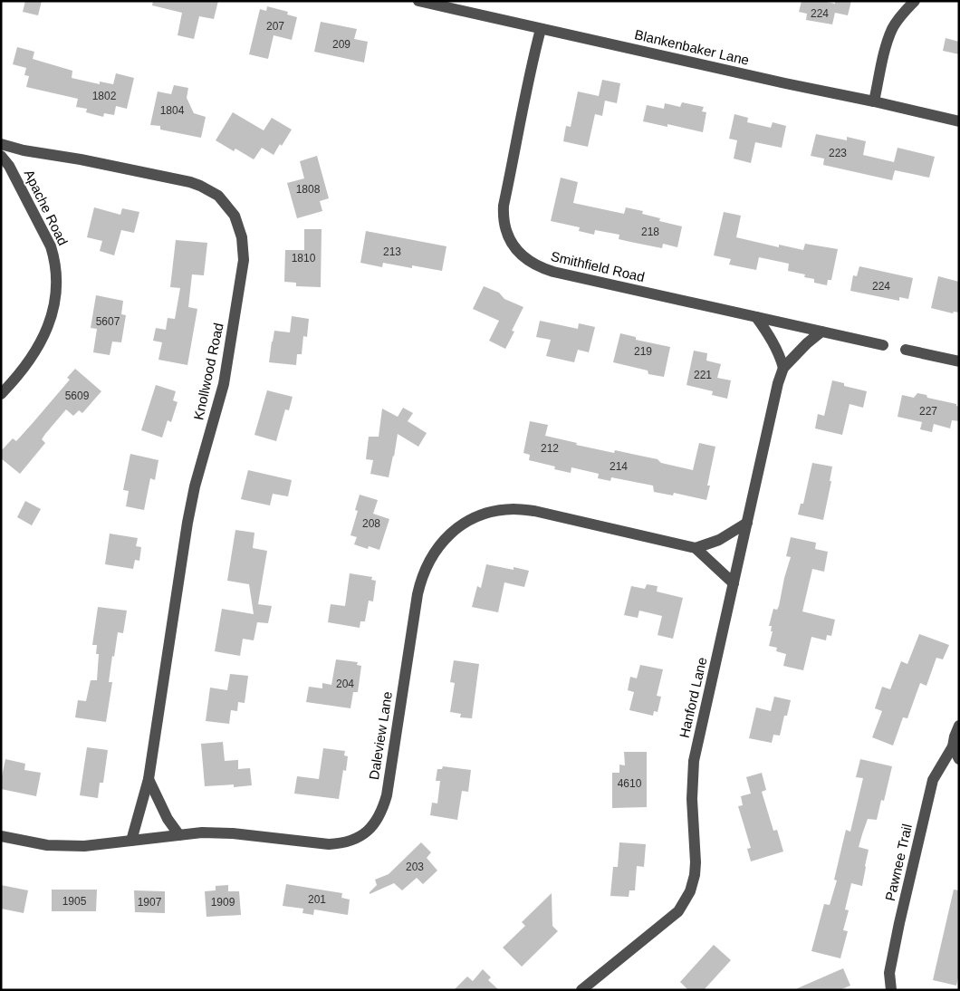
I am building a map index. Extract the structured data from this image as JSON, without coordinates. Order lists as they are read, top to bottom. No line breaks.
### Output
{"streets":{"street":["Blankenbaker Lane","Apache Road","Smithfield Road","Knollwood Road","Hanford Lane","Daleview Lane","Pawnee Trail"]},"crossings":[["Blankenbaker Lane","Smithfield Road"],["Smithfield Road","Hanford Lane"],["Knollwood Road","Daleview Lane"],["Hanford Lane","Daleview Lane"]],"house_numbers":["224","207","209","1802","1804","223","1808","218","213","1810","224","5607","219","221","5609","227","212","214","208","204","4610","203","201","1905","1907","1909"]}
